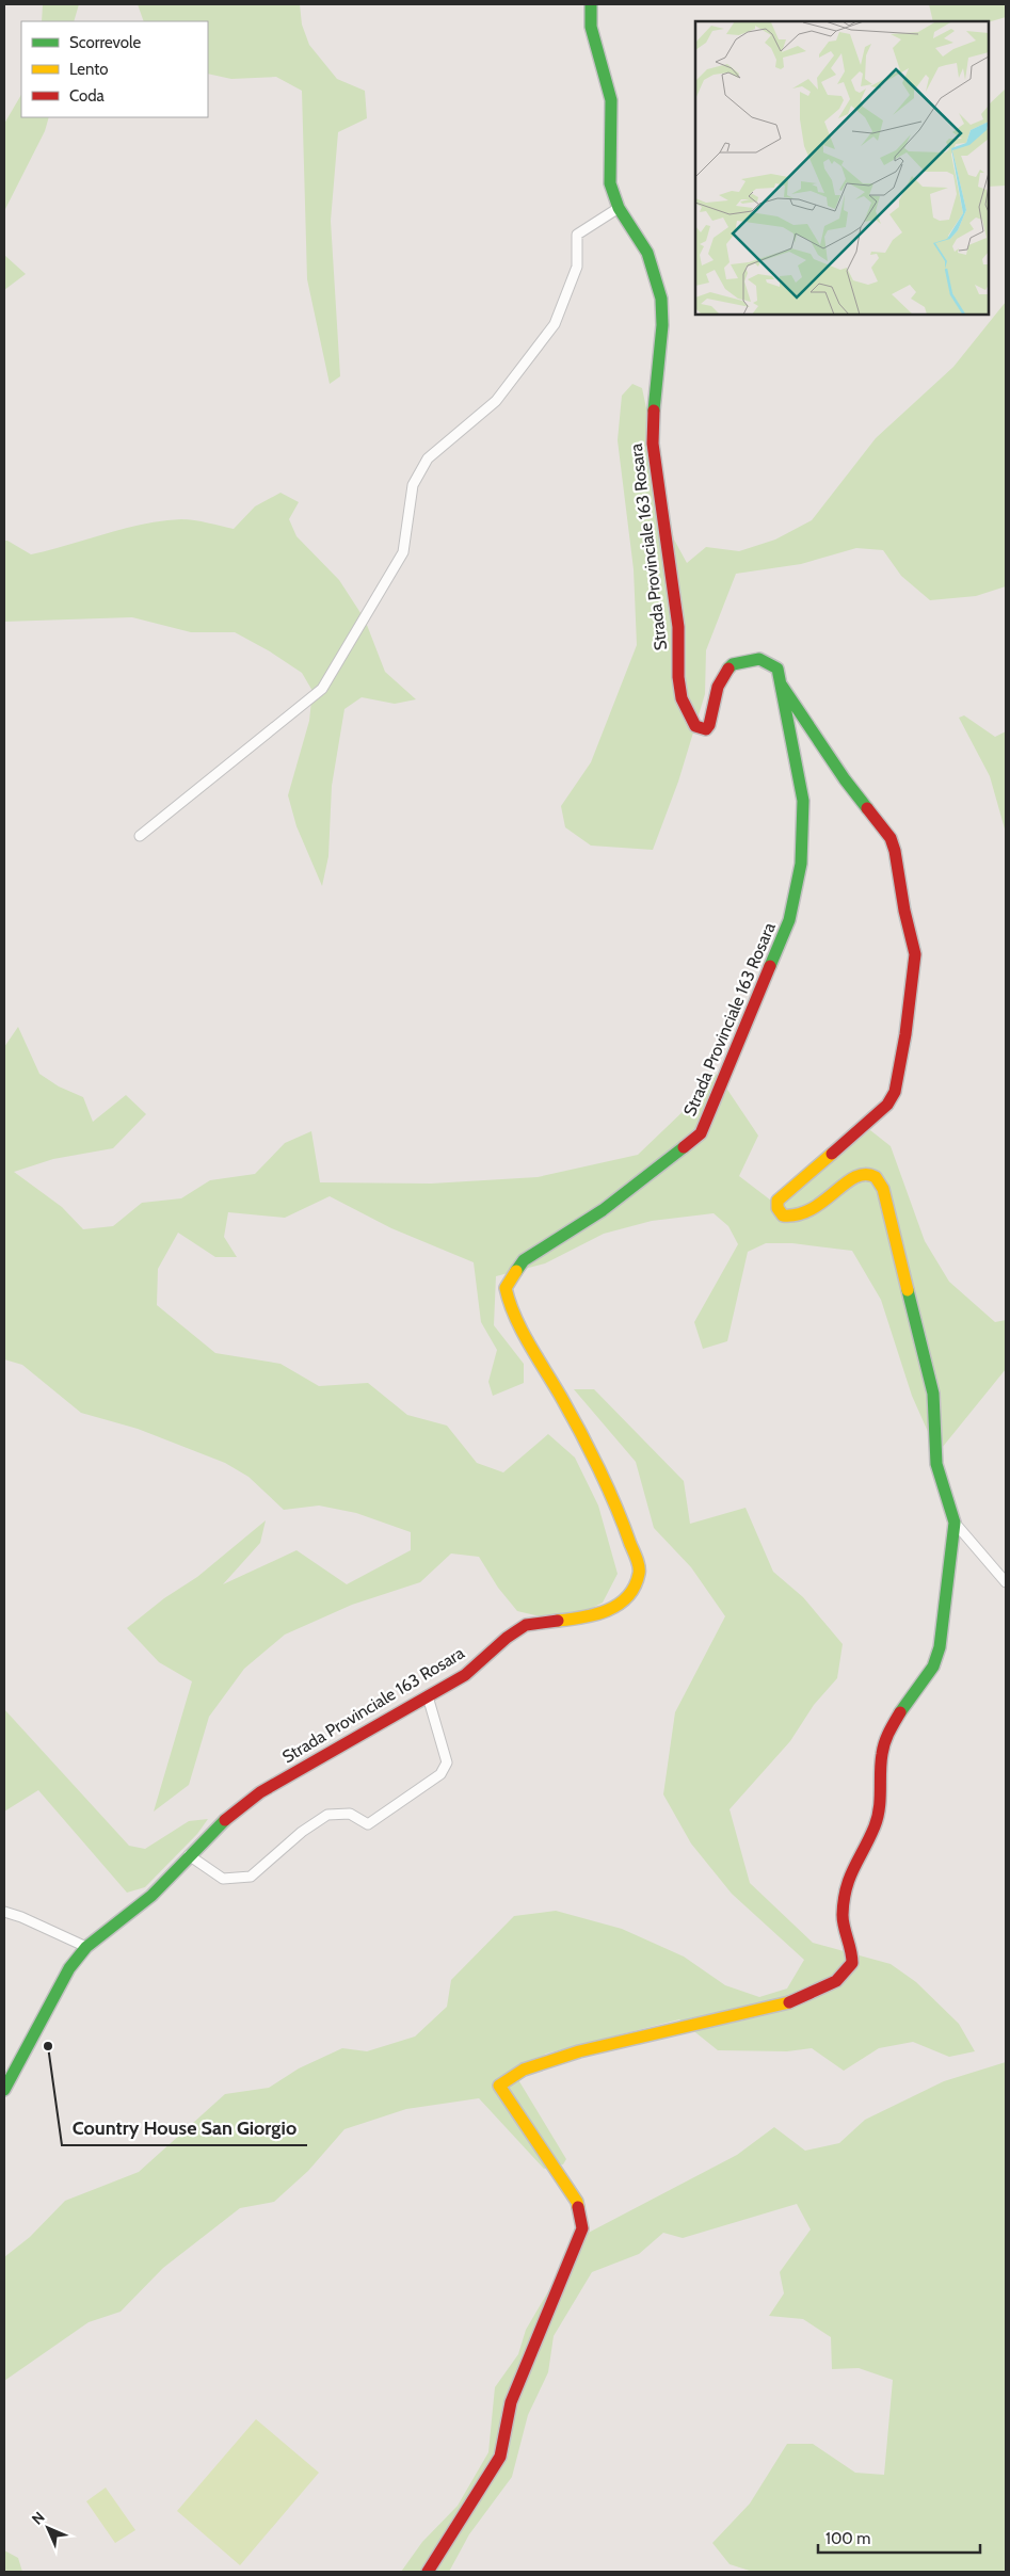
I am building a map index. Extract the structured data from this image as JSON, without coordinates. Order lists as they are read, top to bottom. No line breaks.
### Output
{"streets":{"street":["Strada Provinciale 163 Rosara"]},"places":["Country House San Giorgio"],"legend":["Scorrevole","Lento","Coda"],"scale_bar":"100 m","north":"top left"}
